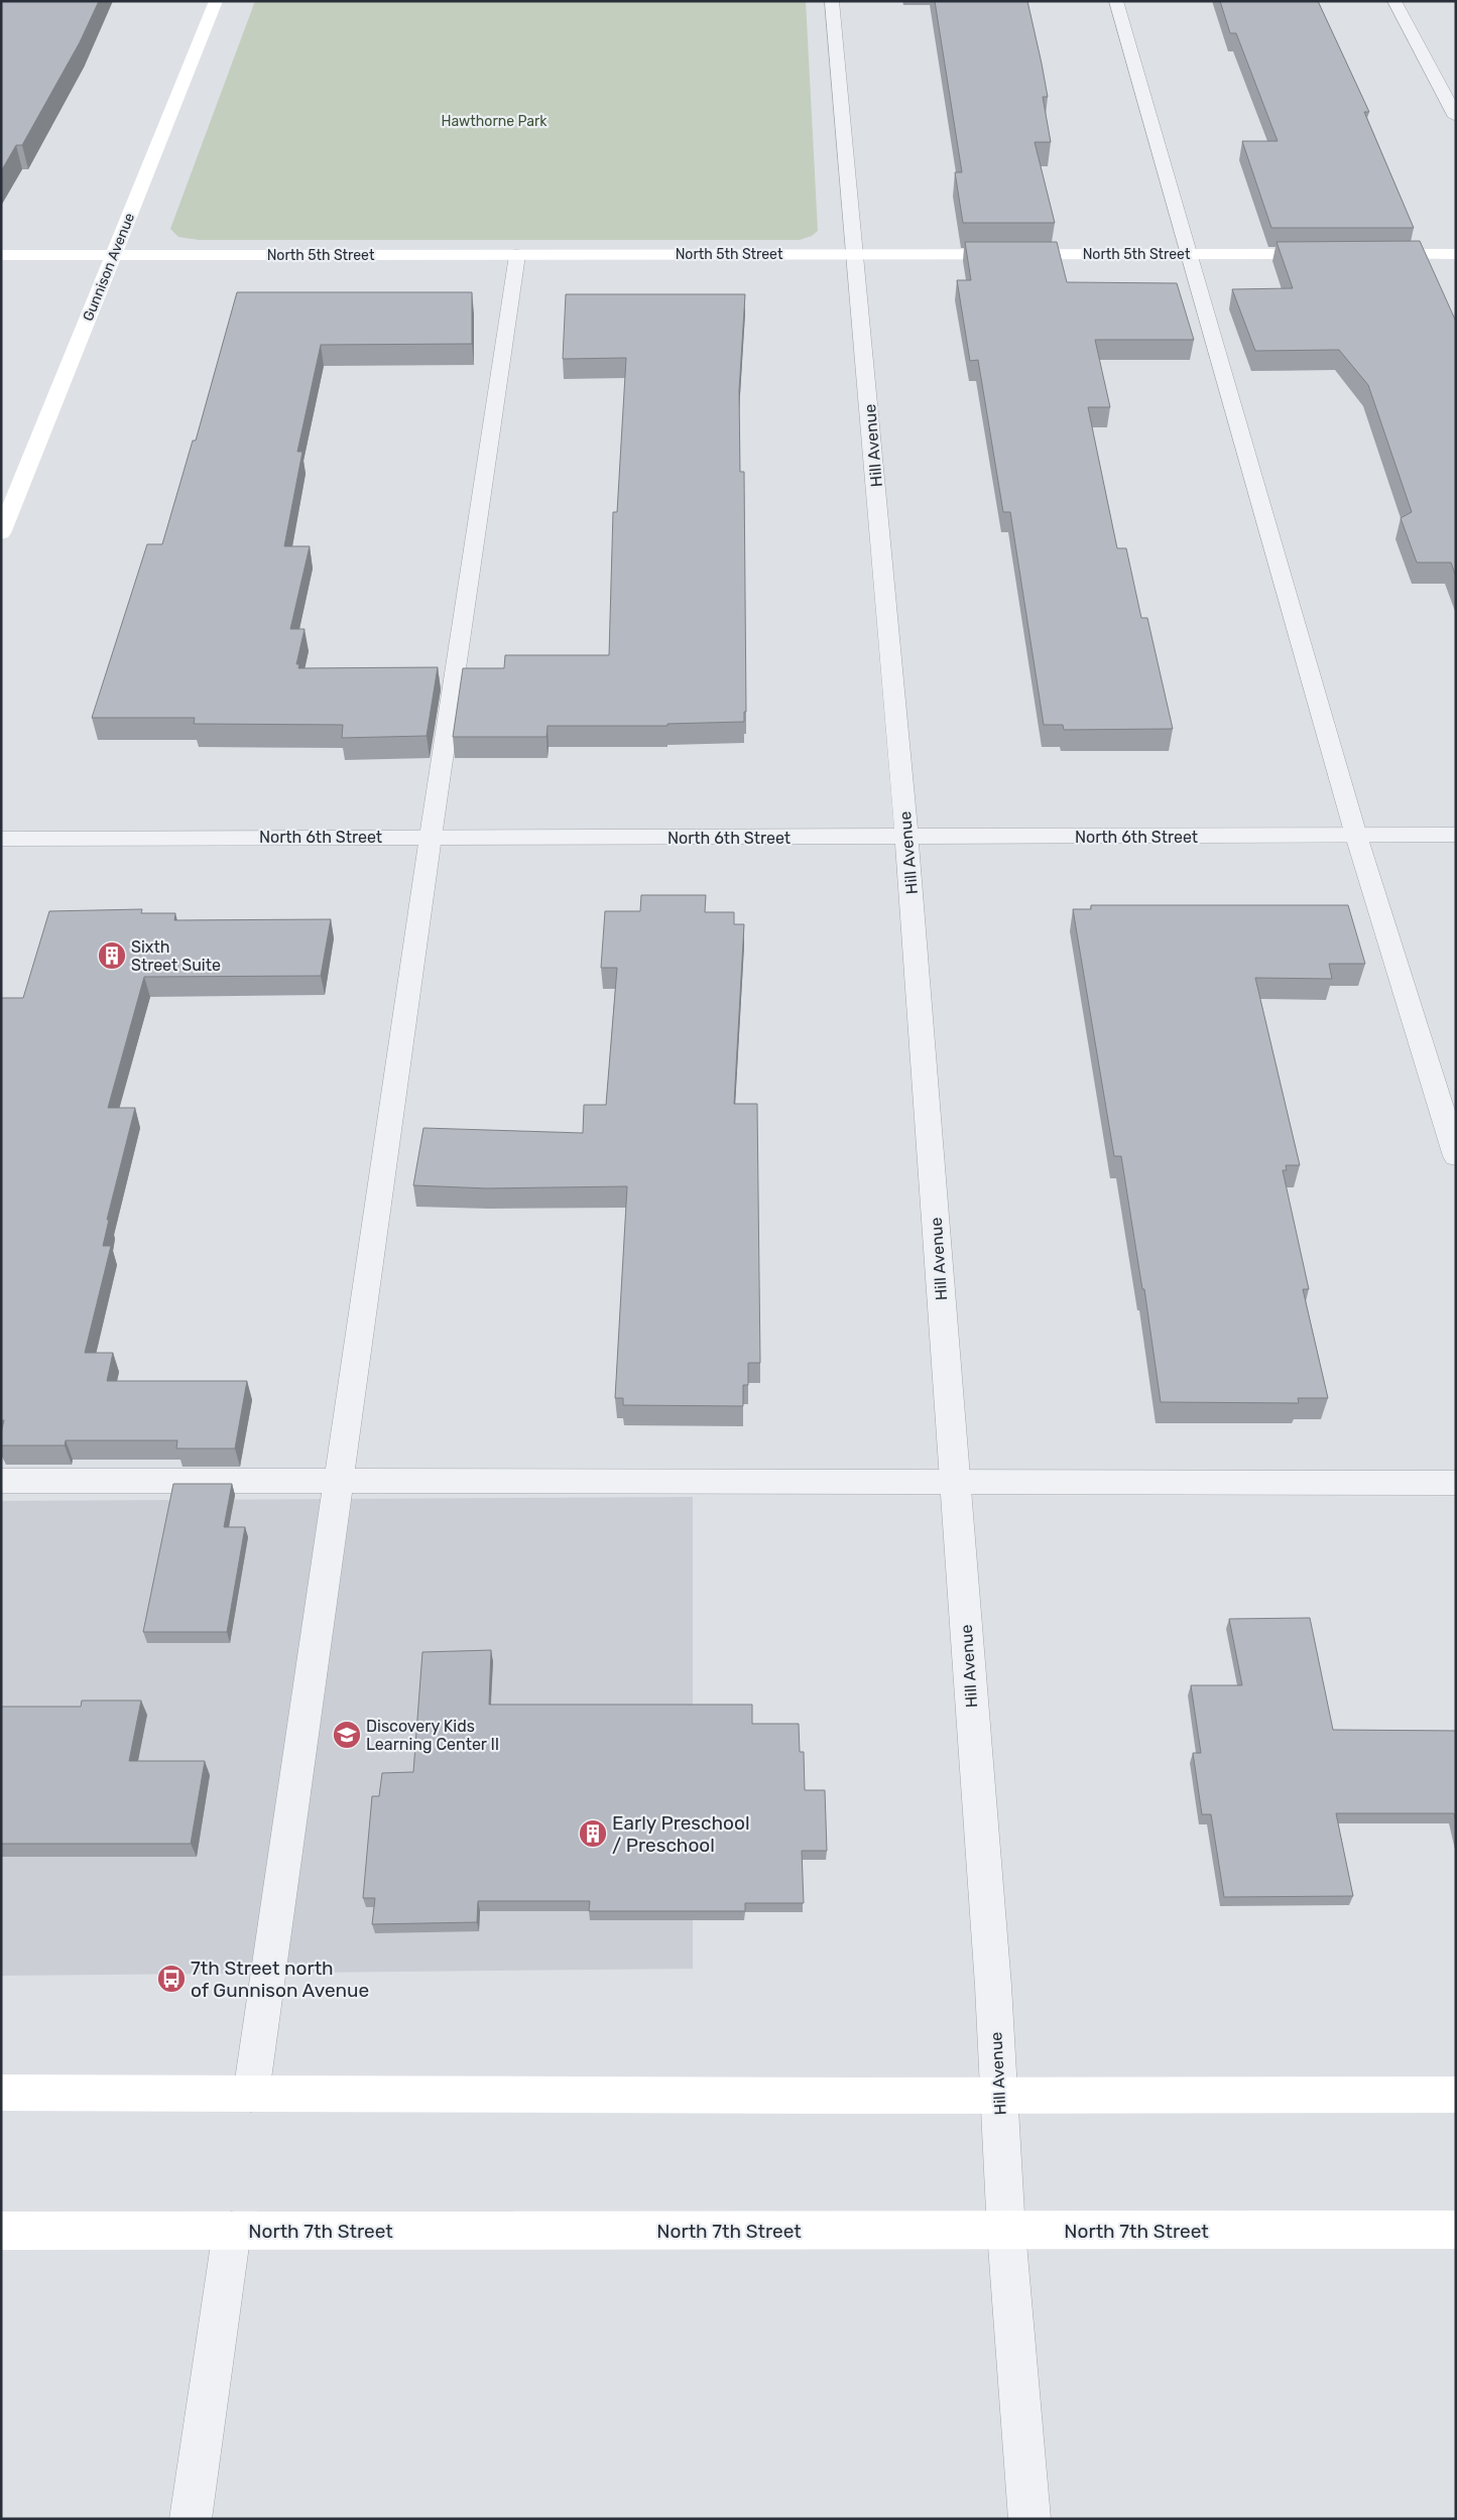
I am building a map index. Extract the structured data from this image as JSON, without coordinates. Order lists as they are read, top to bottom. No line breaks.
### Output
{"streets":{"street":["North 5th Street","Gunnison Avenue","Hill Avenue","North 6th Street","North 7th Street"]},"crossings":[["North 5th Street","Gunnison Avenue"],["North 5th Street","Hill Avenue"],["Hill Avenue","North 6th Street"],["Hill Avenue","North 7th Street"]],"parks":["Hawthorne Park"],"places":{"building":["Sixth Street Suite","Early Preschool / Preschool"],"school or university":["Discovery Kids Learning Center II"],"bus stop":["7th Street north of Gunnison Avenue"]}}
